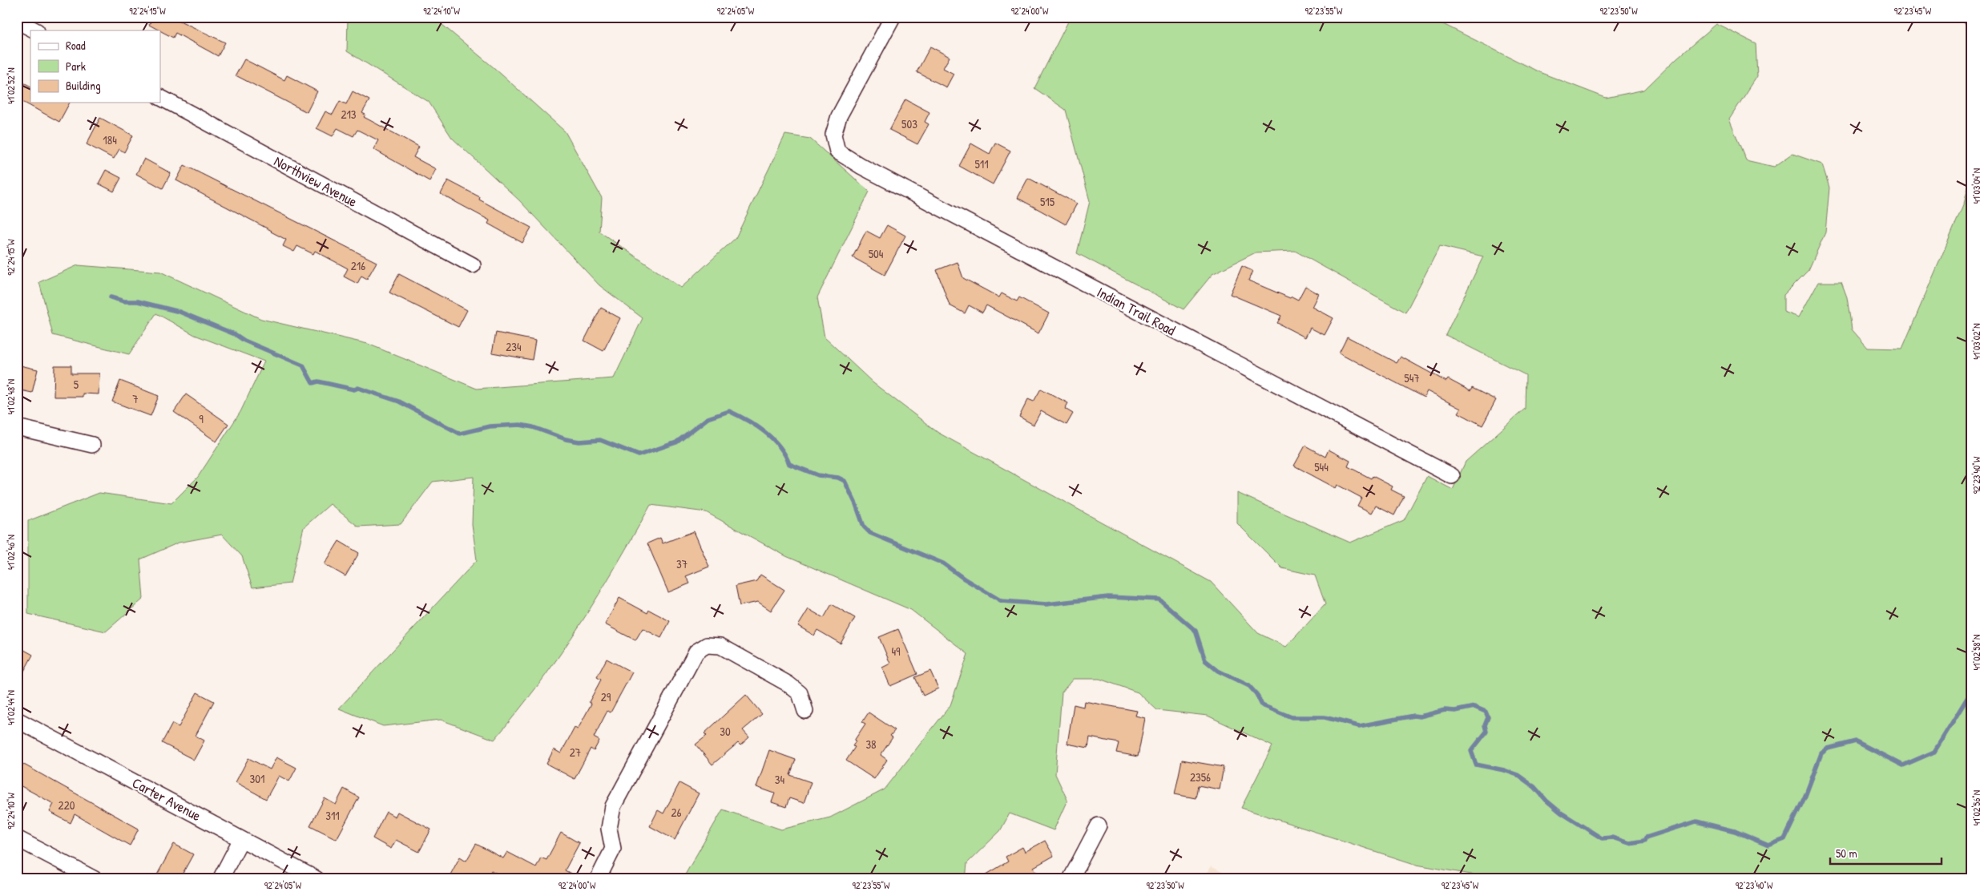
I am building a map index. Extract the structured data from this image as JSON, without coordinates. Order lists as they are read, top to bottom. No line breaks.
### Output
{"streets":{"street":["Northview Avenue","Indian Trail Road","Carter Avenue"]},"house_numbers":["213","503","184","511","515","504","216","234","547","5","7","9","544","37","49","29","30","38","27","2356","301","34","220","26","311"],"legend":["Road","Park","Building"],"scale_bar":"50 m","coordinates":["92°24'15\"W","92°24'10\"W","92°24'05\"W","92°24'00\"W","92°23'55\"W","92°23'50\"W","92°23'45\"W","41°02'52\"N","41°03'04\"N","41°03'02\"N","41°02'48\"N","92°23'40\"W","41°02'46\"N","41°02'58\"N","41°02'44\"N","41°02'56\"N"]}
